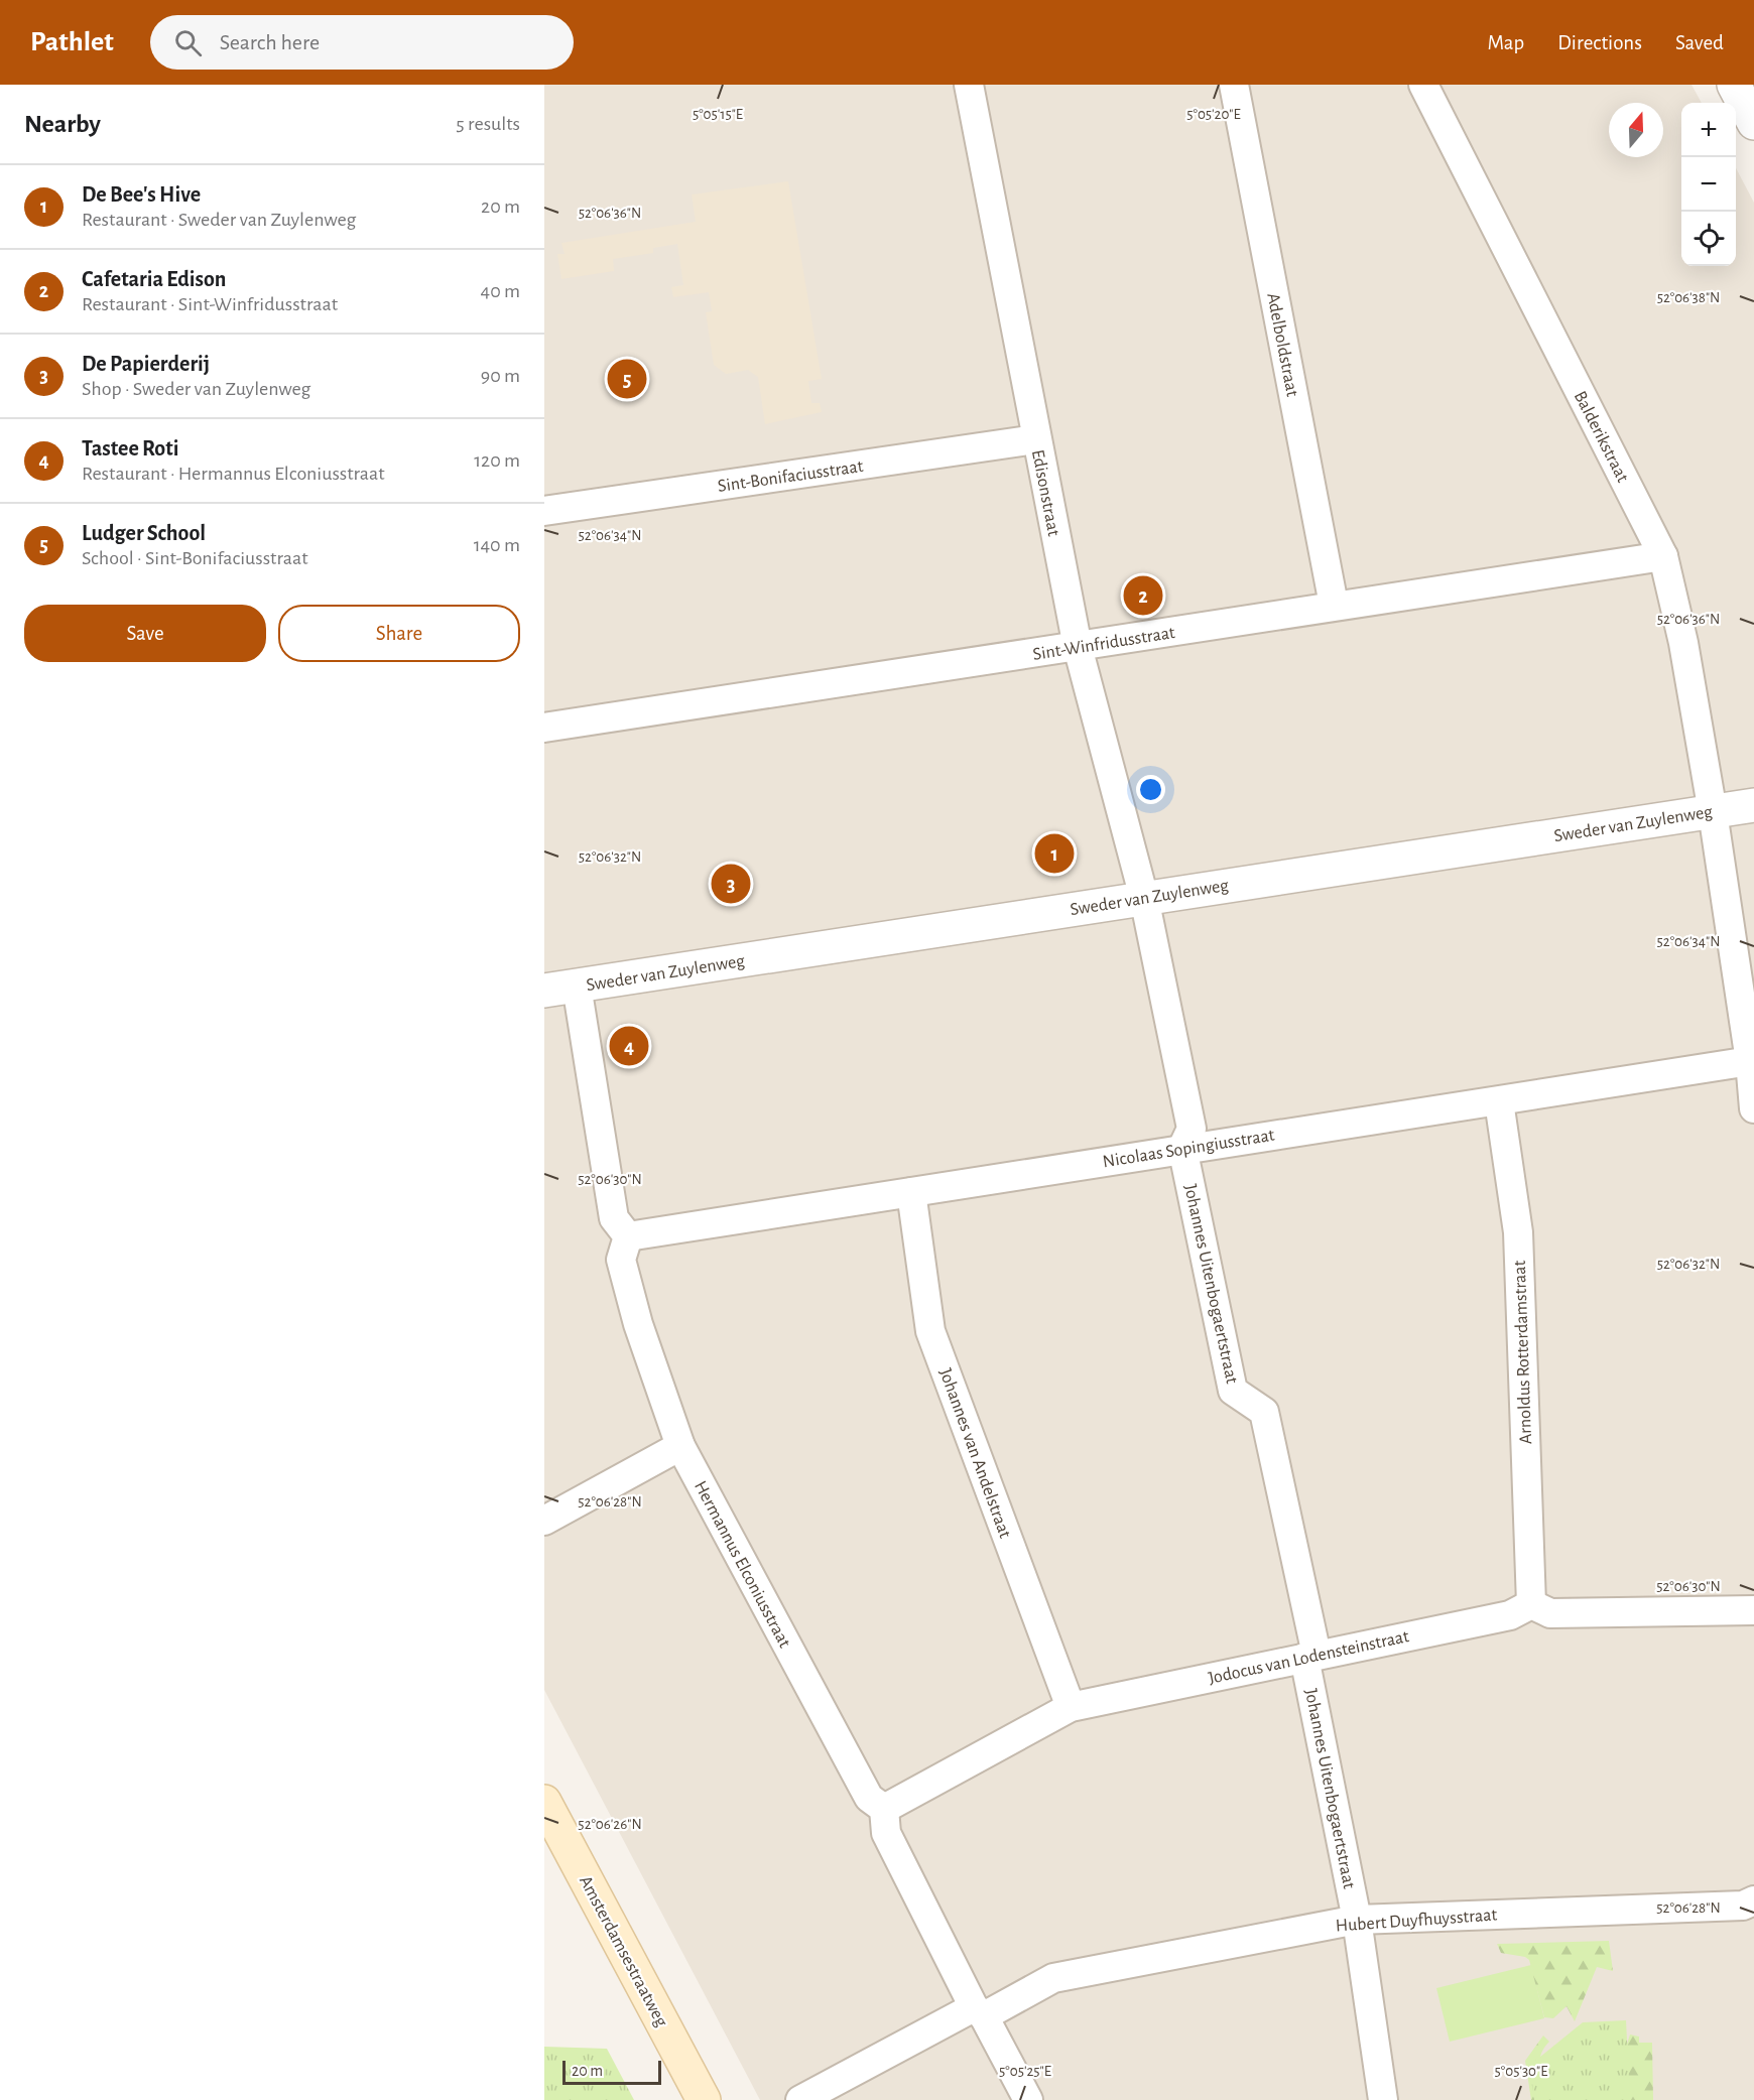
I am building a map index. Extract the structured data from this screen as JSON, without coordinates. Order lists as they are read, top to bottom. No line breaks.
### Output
{"streets":{"main road":["Amsterdamsestraatweg"],"street":["Adelboldstraat","Balderikstraat","Sint-Bonifaciusstraat","Edisonstraat","Sint-Winfridusstraat","Sweder van Zuylenweg","Nicolaas Sopingiusstraat","Johannes Uitenbogaertstraat","Arnoldus Rotterdamstraat","Johannes van Andelstraat","Hermannus Elconiusstraat","Jodocus van Lodensteinstraat","Hubert Duyfhuysstraat"]},"crossings":[["Adelboldstraat","Sint-Winfridusstraat"],["Balderikstraat","Sint-Winfridusstraat"],["Balderikstraat","Sweder van Zuylenweg"],["Balderikstraat","Nicolaas Sopingiusstraat"],["Sint-Bonifaciusstraat","Edisonstraat"],["Edisonstraat","Sint-Winfridusstraat"],["Edisonstraat","Sweder van Zuylenweg"],["Edisonstraat","Johannes Uitenbogaertstraat"],["Sweder van Zuylenweg","Johannes Uitenbogaertstraat"],["Nicolaas Sopingiusstraat","Johannes Uitenbogaertstraat"],["Nicolaas Sopingiusstraat","Arnoldus Rotterdamstraat"],["Nicolaas Sopingiusstraat","Johannes van Andelstraat"],["Nicolaas Sopingiusstraat","Hermannus Elconiusstraat"],["Johannes Uitenbogaertstraat","Jodocus van Lodensteinstraat"],["Johannes Uitenbogaertstraat","Hubert Duyfhuysstraat"],["Arnoldus Rotterdamstraat","Jodocus van Lodensteinstraat"],["Johannes van Andelstraat","Jodocus van Lodensteinstraat"],["Hermannus Elconiusstraat","Jodocus van Lodensteinstraat"]],"scale_bar":"20 m","north":"top","page":{"header":"Pathlet","search":"Search here","nav":["Map","Directions","Saved"],"heading":["Nearby","5 results"],"map_buttons":["+","−"],"list":[{"mark":"1","name":"De Bee's Hive","note":"Restaurant · Sweder van Zuylenweg","value":"20 m"},{"mark":"2","name":"Cafetaria Edison","note":"Restaurant · Sint-Winfridusstraat","value":"40 m"},{"mark":"3","name":"De Papierderij","note":"Shop · Sweder van Zuylenweg","value":"90 m"},{"mark":"4","name":"Tastee Roti","note":"Restaurant · Hermannus Elconiusstraat","value":"120 m"},{"mark":"5","name":"Ludger School","note":"School · Sint-Bonifaciusstraat","value":"140 m"}],"pins":["5","2","1","3","4"],"buttons":["Save","Share"],"scale":"20 m"},"coordinates":["5°05'15\"E","5°05'20\"E","52°06'36\"N","52°06'38\"N","52°06'34\"N","52°06'32\"N","52°06'30\"N","52°06'28\"N","52°06'26\"N","5°05'25\"E","5°05'30\"E"]}
